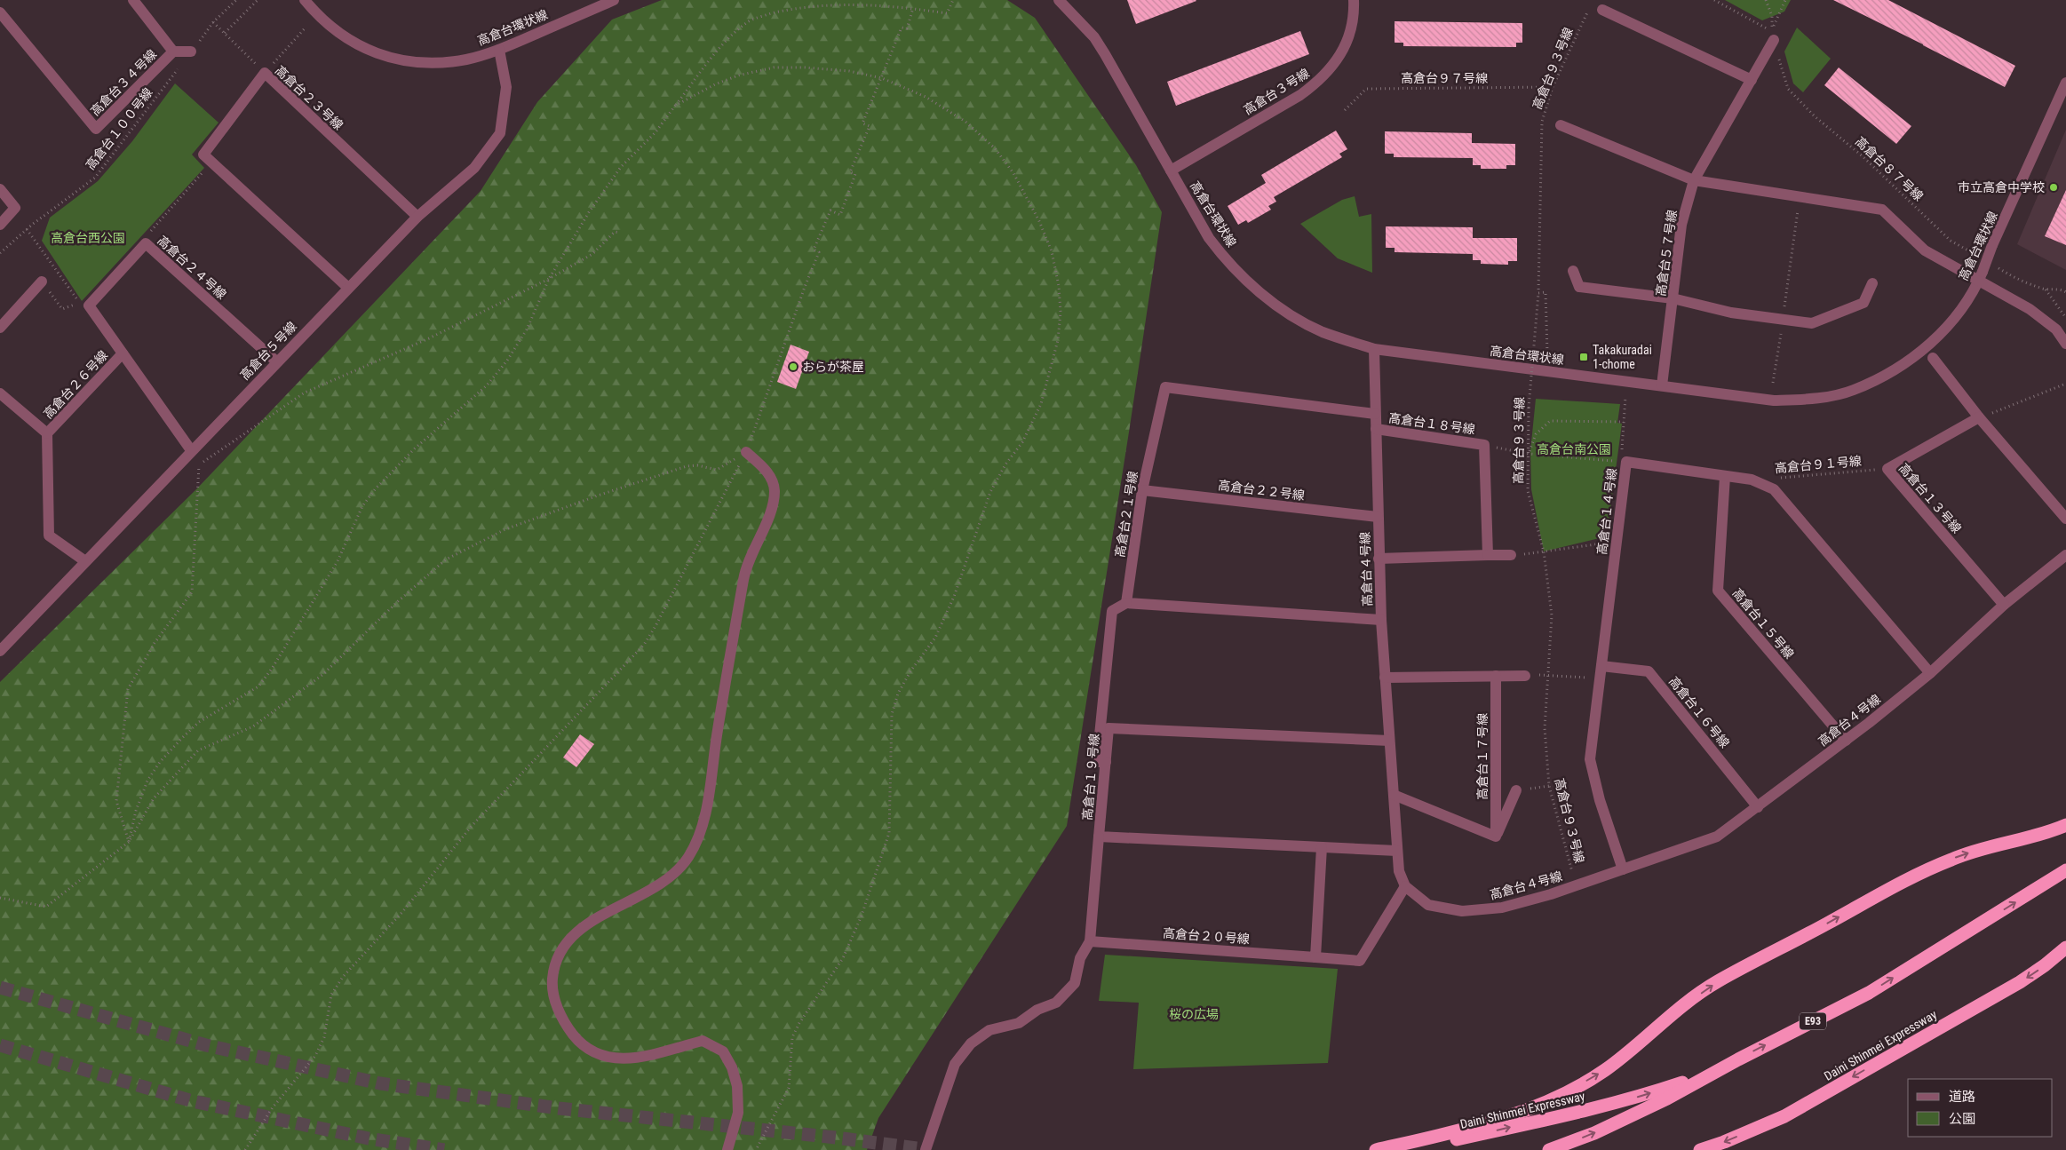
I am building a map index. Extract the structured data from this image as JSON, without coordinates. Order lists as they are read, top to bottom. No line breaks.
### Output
{"streets":{"highway":["E93","Daini Shinmei Expressway"],"street":["高倉台環状線","高倉台３４号線","高倉台３号線","高倉台２３号線","高倉台５７号線","高倉台２４号線","高倉台５号線","高倉台２６号線","高倉台１８号線","高倉台２２号線","高倉台１３号線","高倉台１４号線","高倉台２１号線","高倉台４号線","高倉台１５号線","高倉台１６号線","高倉台１７号線","高倉台１９号線","高倉台２０号線"],"path":["高倉台９３号線","高倉台９７号線","高倉台１００号線","高倉台８７号線","高倉台９１号線"]},"crossings":[["高倉台環状線","高倉台３号線"],["高倉台環状線","高倉台５７号線"],["高倉台環状線","高倉台５号線"],["高倉台環状線","高倉台４号線"],["高倉台９３号線","高倉台９７号線"],["高倉台９３号線","高倉台１８号線"],["高倉台９３号線","高倉台４号線"],["高倉台２３号線","高倉台５号線"],["高倉台８７号線","高倉台５７号線"],["高倉台２４号線","高倉台５号線"],["高倉台２４号線","高倉台２６号線"],["高倉台１８号線","高倉台１４号線"],["高倉台１８号線","高倉台４号線"],["高倉台９１号線","高倉台１３号線"],["高倉台２２号線","高倉台２１号線"],["高倉台２２号線","高倉台４号線"],["高倉台１３号線","高倉台４号線"],["高倉台１４号線","高倉台４号線"],["高倉台１４号線","高倉台１５号線"],["高倉台１４号線","高倉台１６号線"],["高倉台２１号線","高倉台４号線"],["高倉台４号線","高倉台１５号線"],["高倉台４号線","高倉台１６号線"],["高倉台４号線","高倉台１９号線"],["高倉台４号線","高倉台２０号線"]],"parks":["高倉台西公園","高倉台南公園","桜の広場"],"places":{"other":["市立高倉中学校","おらが茶屋"],"transit":["Takakuradai 1-chome"]},"legend":["道路","公園"]}
